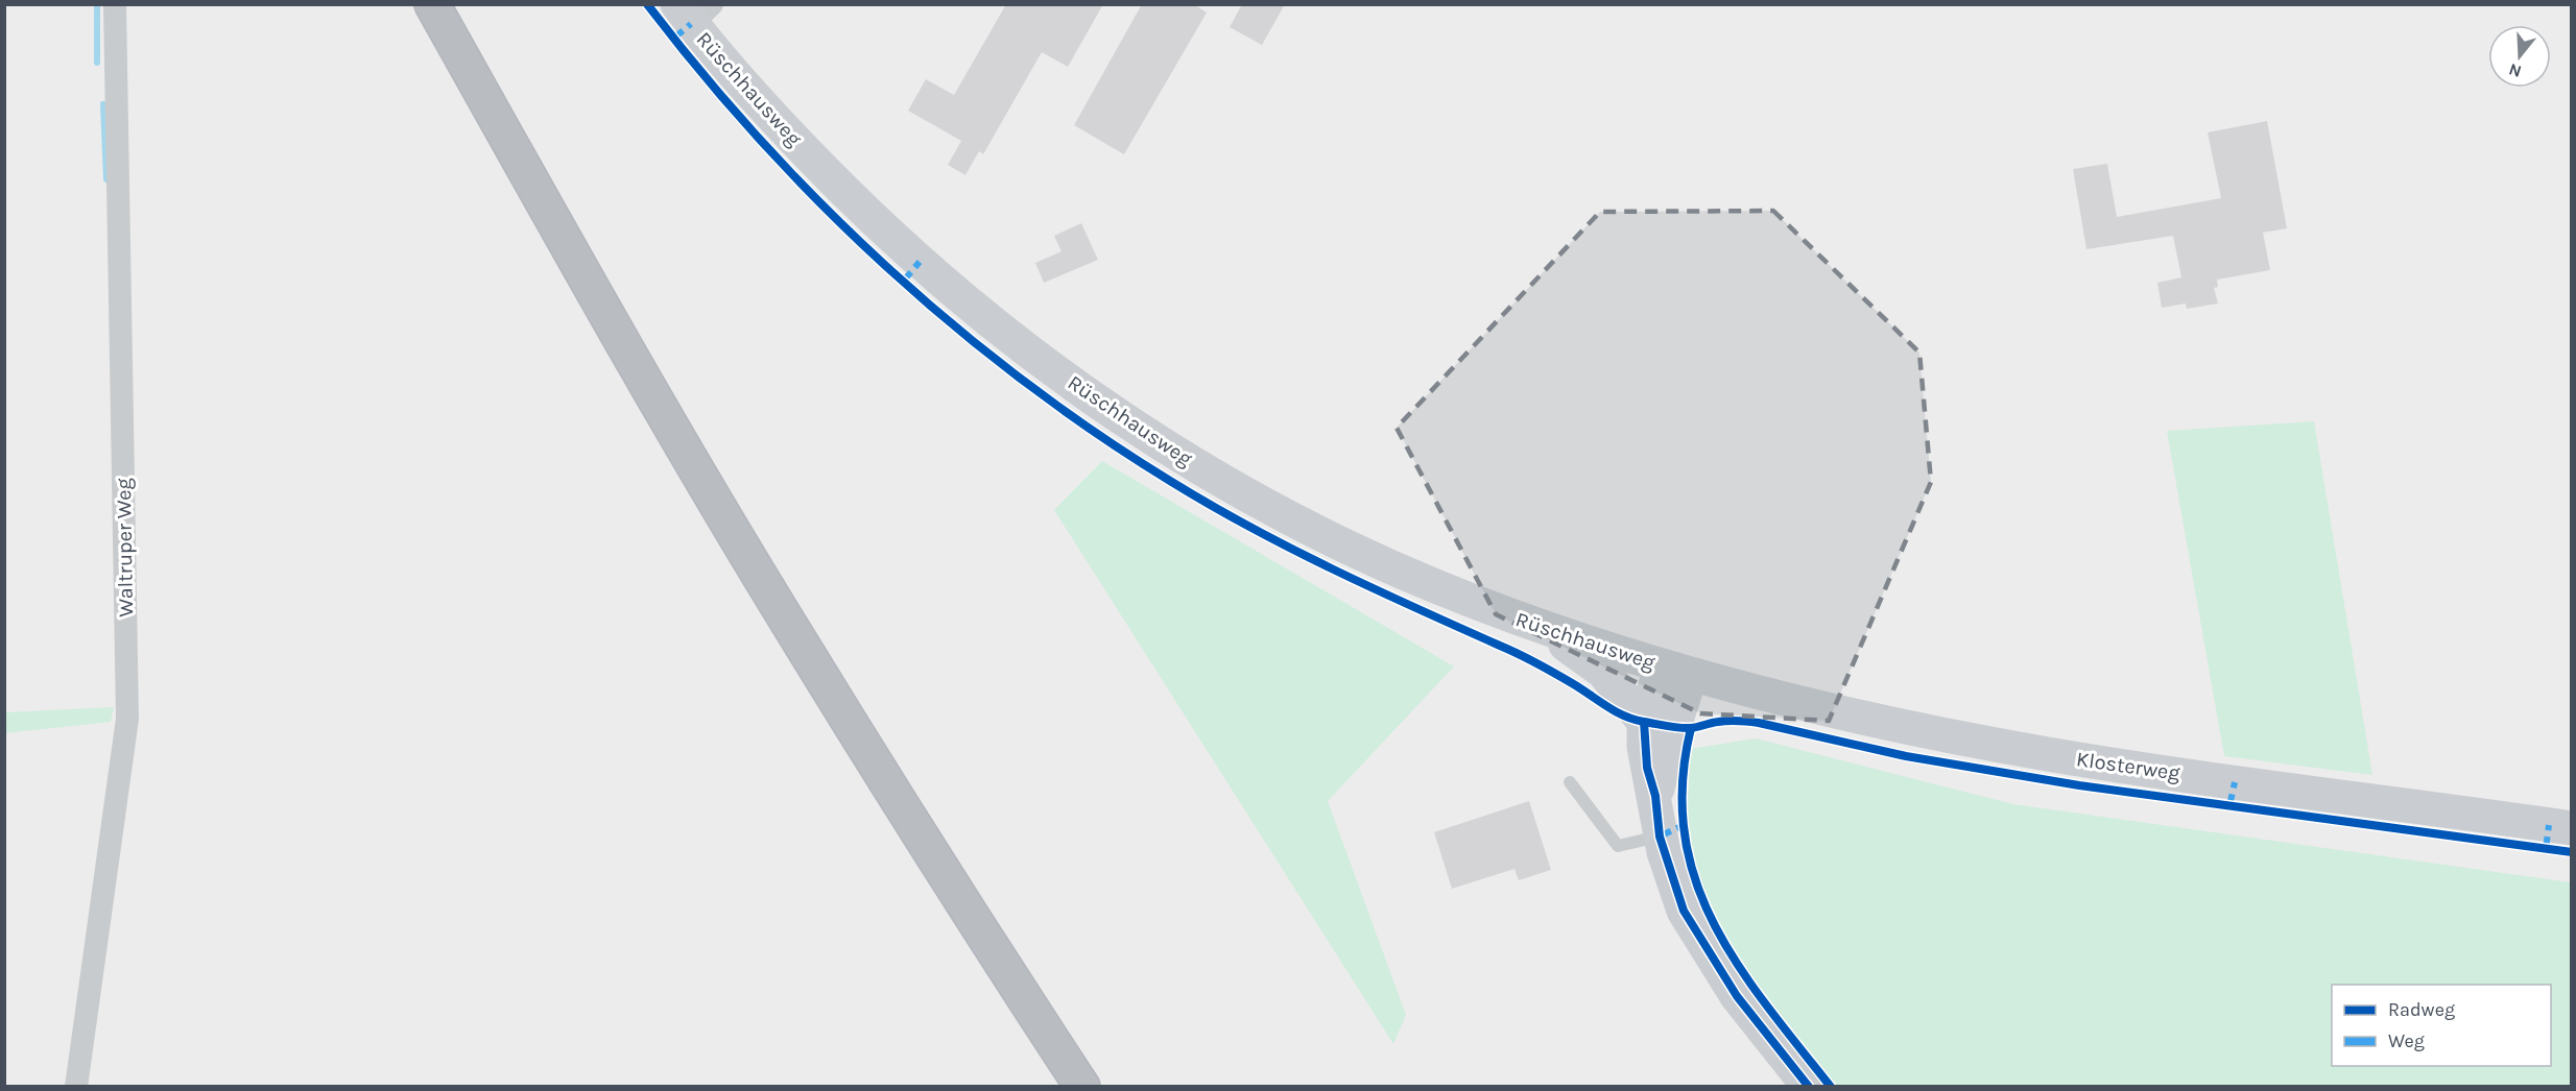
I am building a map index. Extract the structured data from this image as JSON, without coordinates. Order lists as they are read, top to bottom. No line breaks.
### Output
{"streets":{"main road":["Rüschhausweg","Klosterweg"],"street":["Waltruper Weg"]},"crossings":[["Rüschhausweg","Klosterweg"]],"legend":["Radweg","Weg"],"north":"bottom"}
